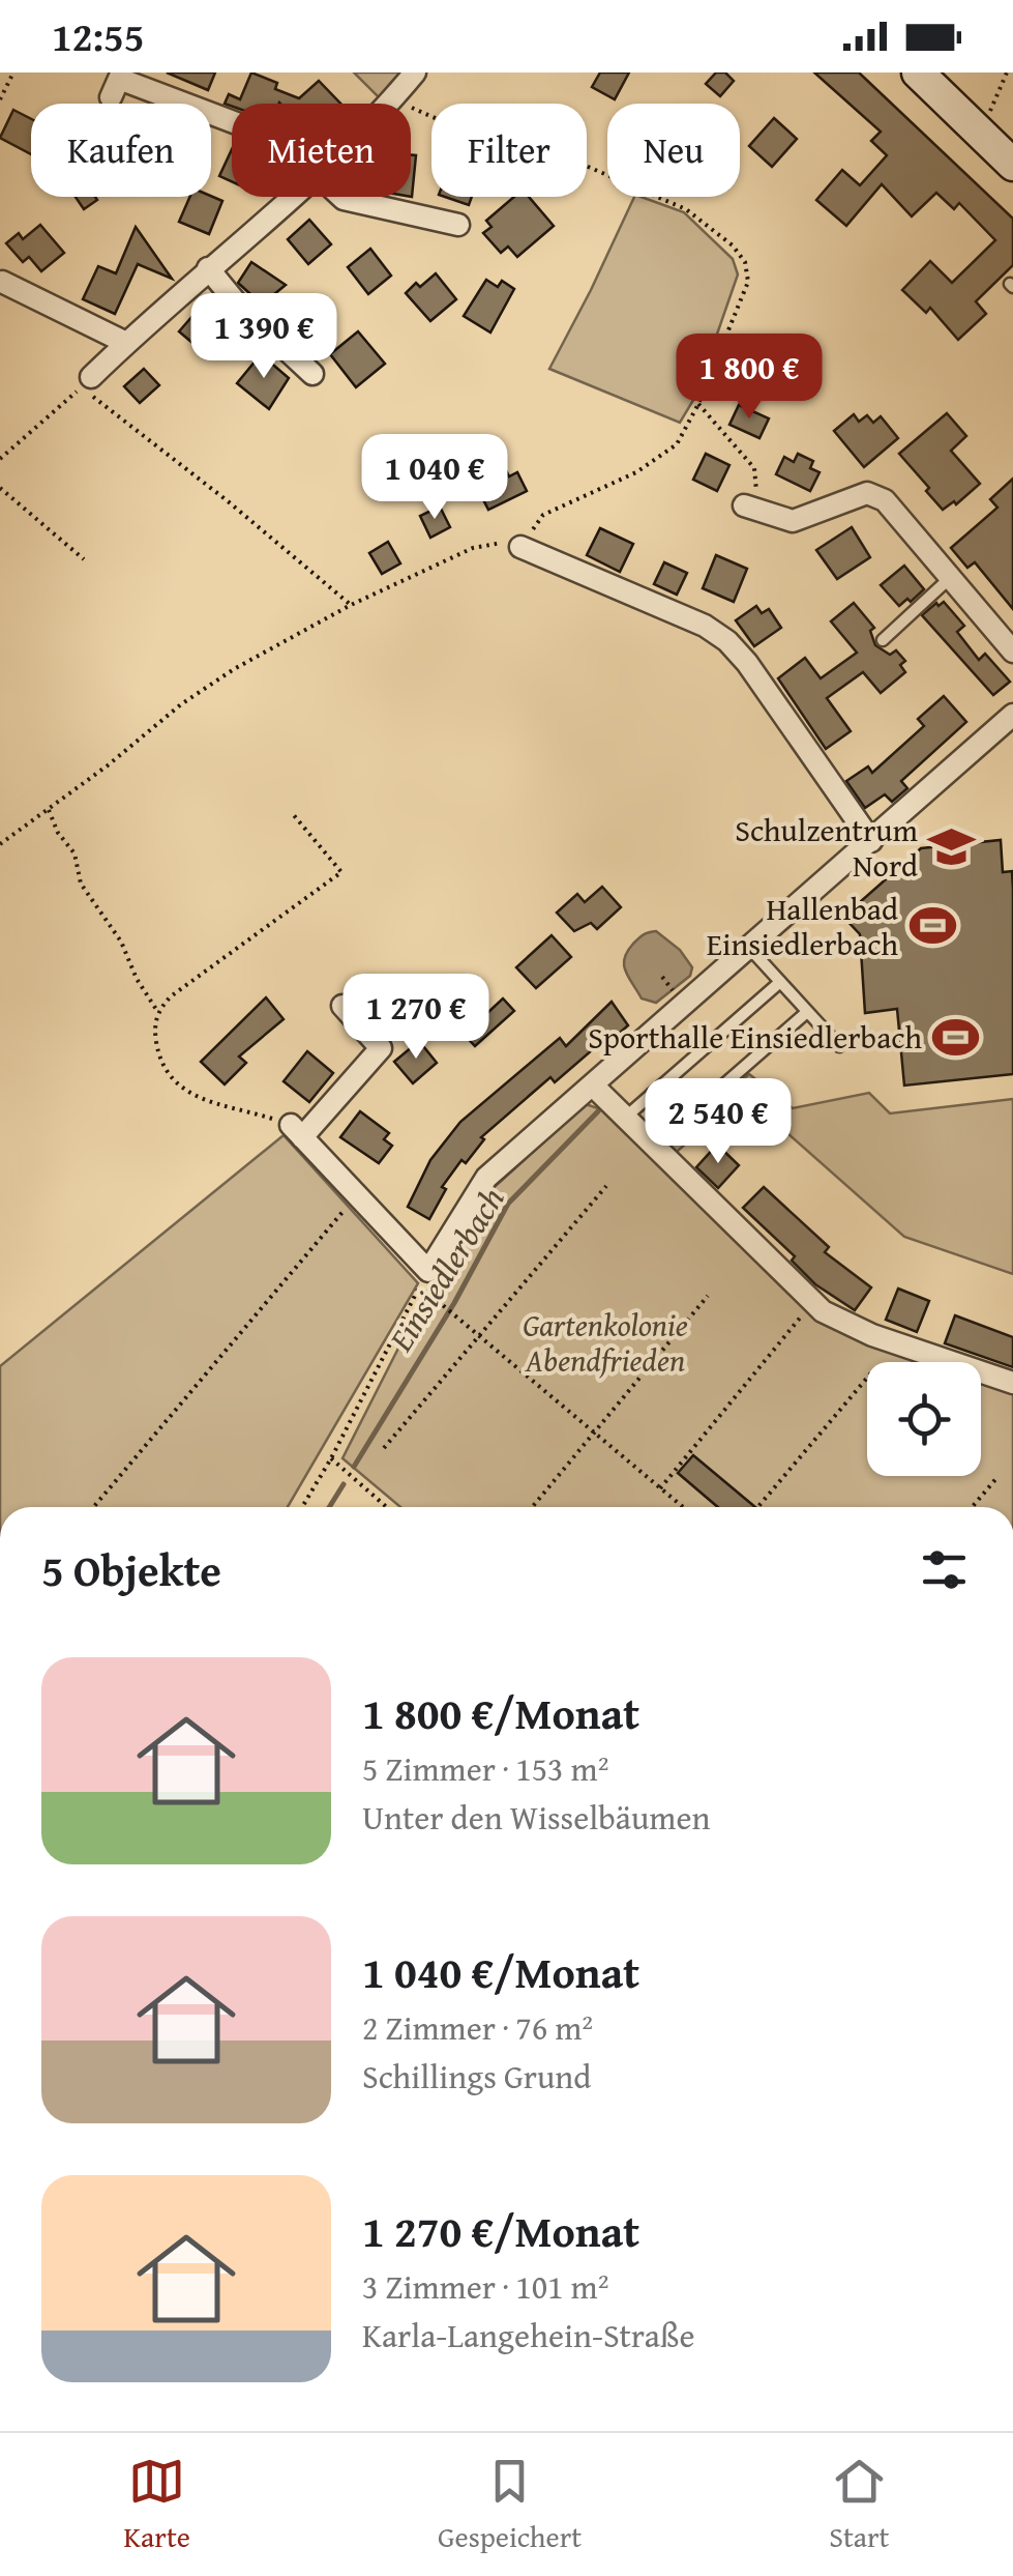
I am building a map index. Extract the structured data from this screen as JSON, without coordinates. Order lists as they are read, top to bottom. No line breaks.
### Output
{"water":["Einsiedlerbach"],"parks":["Gartenkolonie Abendfrieden"],"places":{"school or university":["Schulzentrum Nord"],"sports":["Hallenbad Einsiedlerbach","Sporthalle Einsiedlerbach"]},"page":{"status":"12:55","chip":["Kaufen","Mieten","Filter","Neu"],"price":["1 390 €","1 800 €","1 040 €","1 270 €","2 540 €"],"heading":"5 Objekte","list":[{"name":"1 800 €/Monat","note":"5 Zimmer · 153 m² · Unter den Wisselbäumen"},{"name":"1 040 €/Monat","note":"2 Zimmer · 76 m² · Schillings Grund"},{"name":"1 270 €/Monat","note":"3 Zimmer · 101 m² · Karla-Langehein-Straße"}],"tabs":["Karte","Gespeichert","Start"]}}
